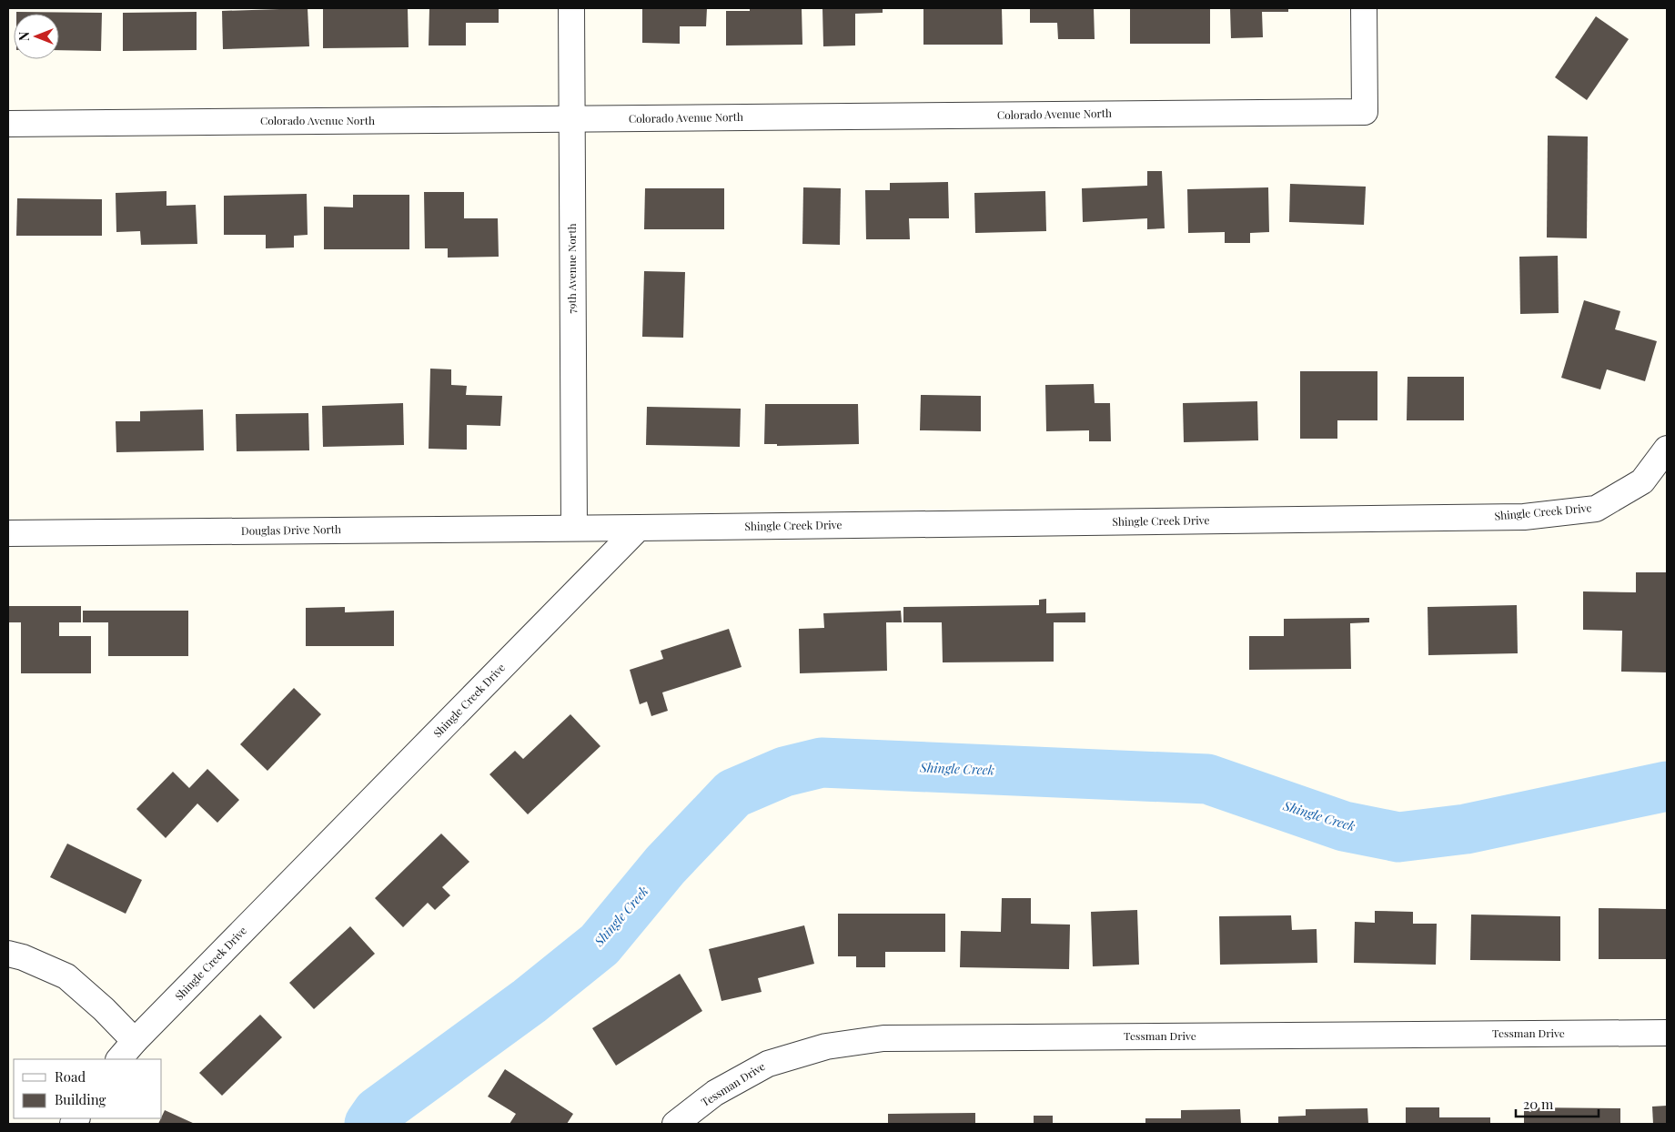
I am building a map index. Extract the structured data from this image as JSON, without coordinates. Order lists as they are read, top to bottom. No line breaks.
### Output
{"streets":{"street":["Colorado Avenue North","79th Avenue North","Shingle Creek Drive","Douglas Drive North","Tessman Drive"]},"crossings":[["Colorado Avenue North","79th Avenue North"],["79th Avenue North","Douglas Drive North"],["Shingle Creek Drive","Douglas Drive North"]],"water":["Shingle Creek"],"legend":["Road","Building"],"scale_bar":"20 m","north":"left"}
